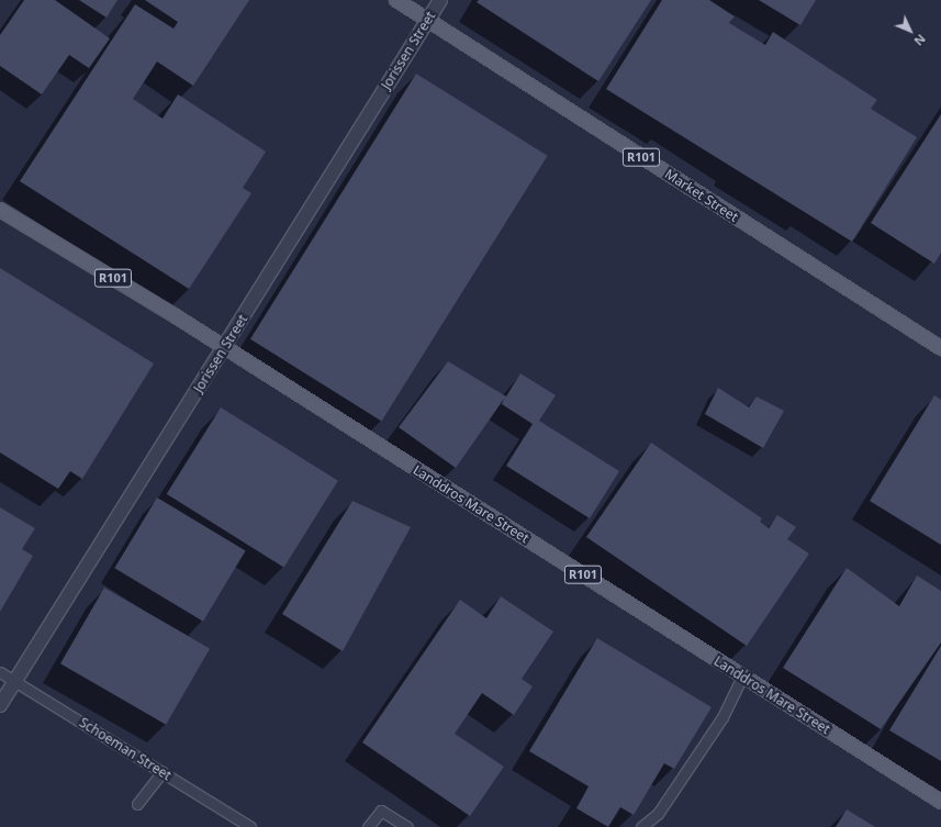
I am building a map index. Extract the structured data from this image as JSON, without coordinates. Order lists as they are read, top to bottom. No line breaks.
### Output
{"streets":{"main road":["R101","Market Street","Landdros Mare Street"],"street":["Jorissen Street"],"lane":["Schoeman Street"]},"crossings":[["Jorissen Street","Market Street"],["Jorissen Street","Landdros Mare Street"],["Jorissen Street","Schoeman Street"]],"north":"bottom right"}
